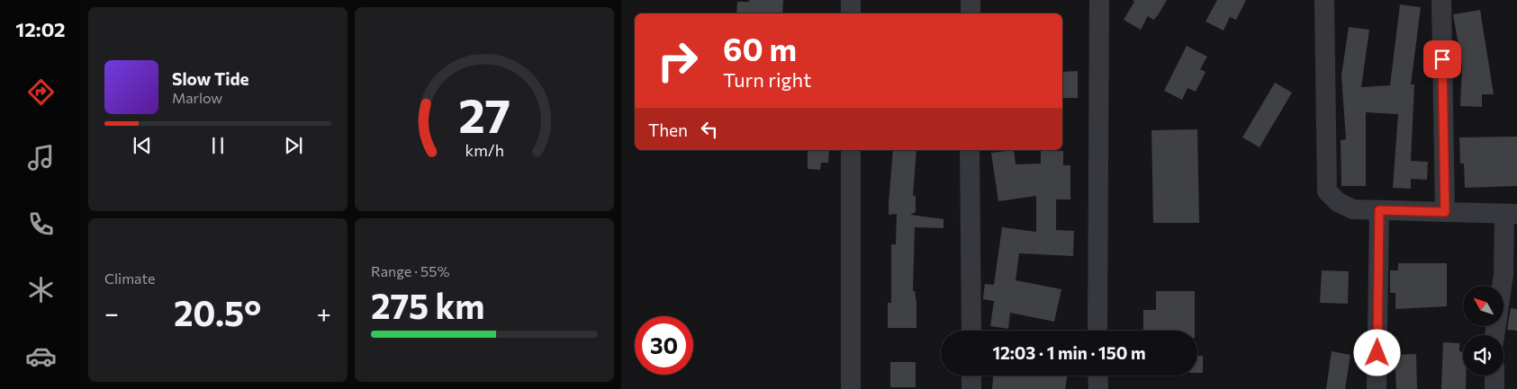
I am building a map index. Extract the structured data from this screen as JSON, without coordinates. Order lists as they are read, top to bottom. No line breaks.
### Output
{"north":"top left","page":{"tabs":"12:02","turn":["60 m","Turn right"],"song":["Slow Tide","Marlow"],"then":"Then","tile":["Climate",["Range · 55%","275 km"]],"heat":["−","20.5°","+"],"limit":"30","trip":"12:03 · 1 min · 150 m","gauge":["27","km/h"]}}
